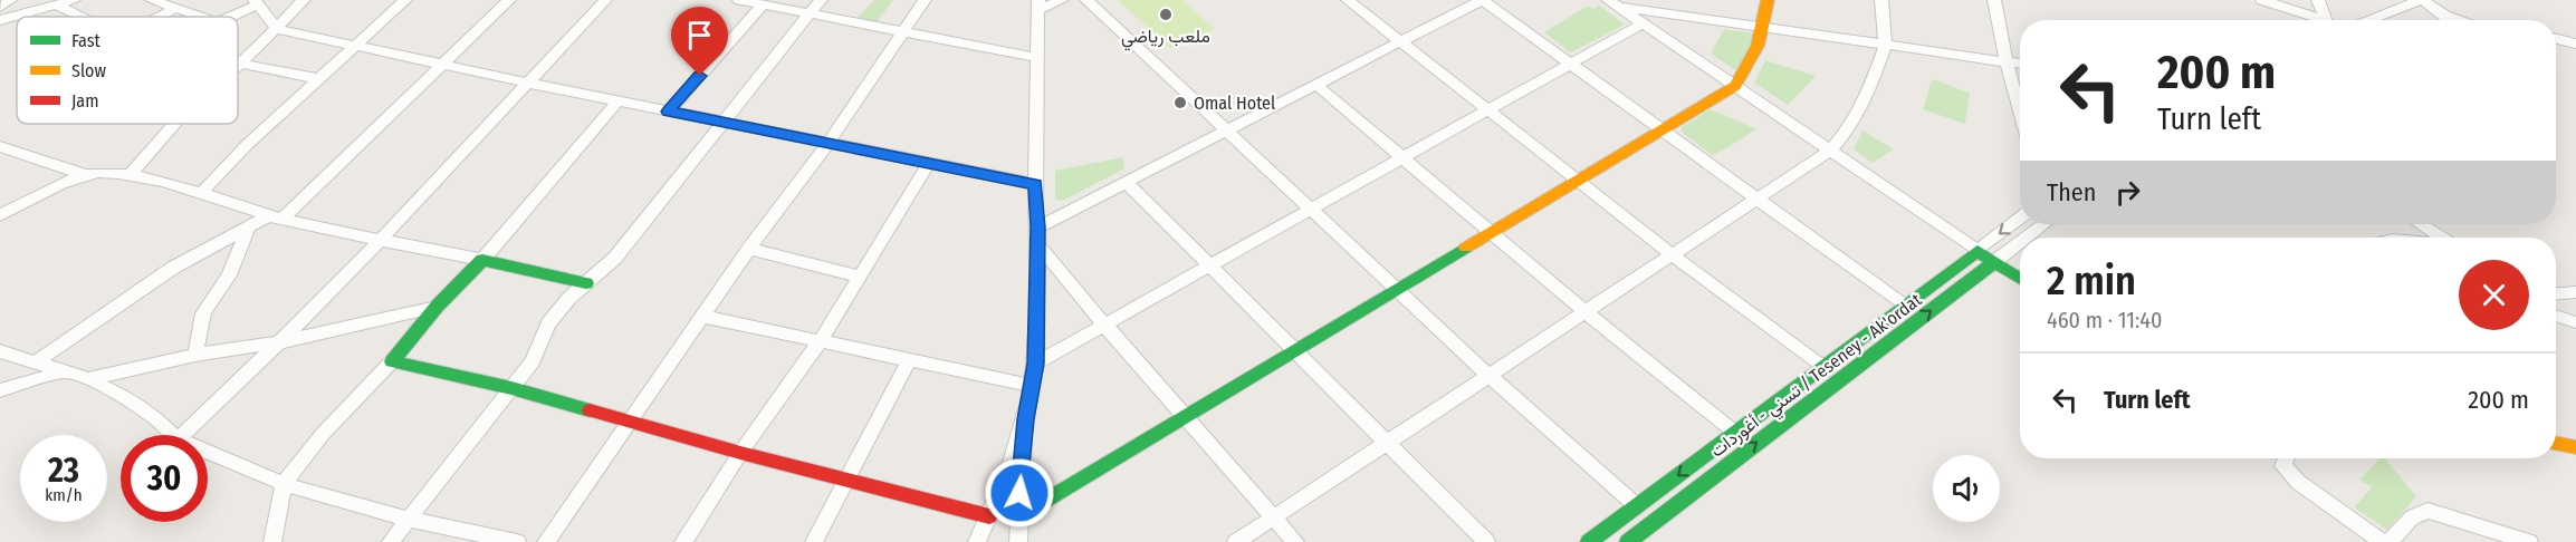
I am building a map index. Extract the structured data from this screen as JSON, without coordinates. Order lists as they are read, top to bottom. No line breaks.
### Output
{"streets":{"street":["تسني - أغوردات / Teseney - Ak'ordat"]},"places":["ملعب رياضي","Omal Hotel"],"legend":["Fast","Slow","Jam"],"page":{"turn":["200 m","Turn left"],"then":"Then","heading":["2 min","460 m · 11:40"],"list":[{"name":"Turn left","value":"200 m"}],"speed":"23 km/h","limit":"30"}}
